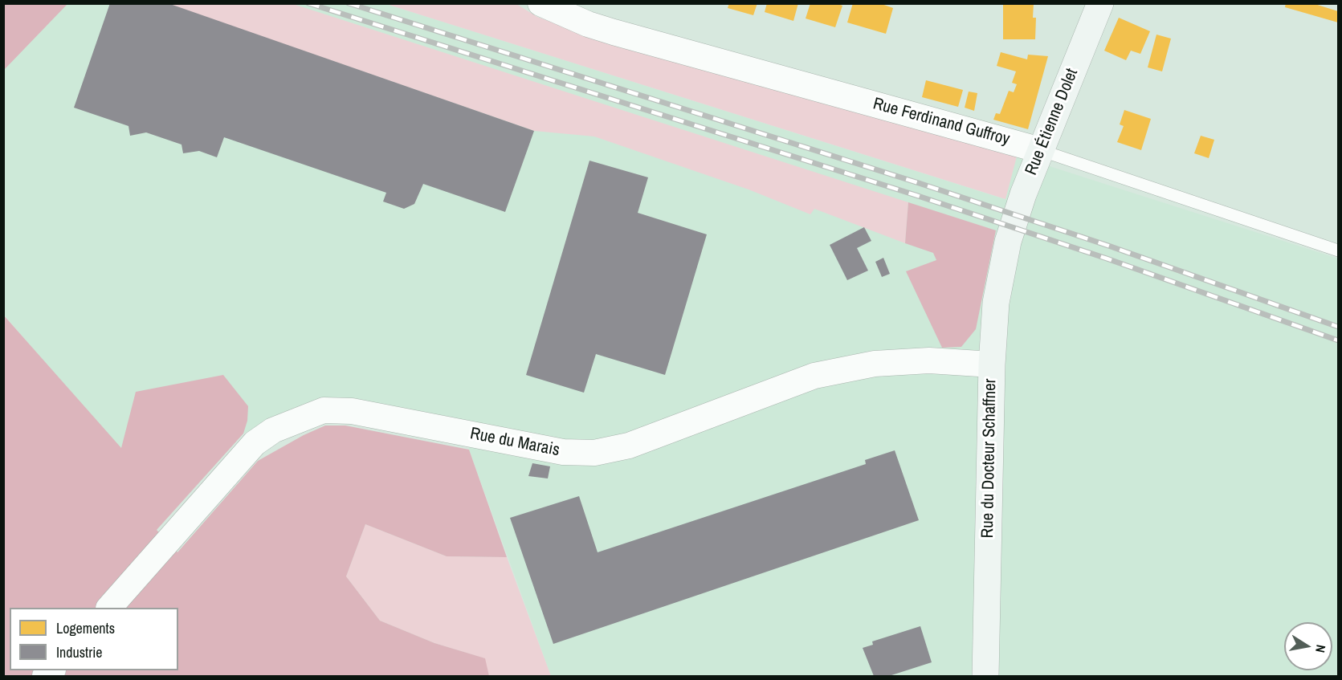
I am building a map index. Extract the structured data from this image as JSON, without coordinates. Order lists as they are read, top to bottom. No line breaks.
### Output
{"streets":{"street":["Rue Ferdinand Guffroy","Rue Étienne Dolet","Rue du Marais","Rue du Docteur Schaffner"]},"crossings":[["Rue Ferdinand Guffroy","Rue Étienne Dolet"],["Rue Étienne Dolet","Rue du Docteur Schaffner"],["Rue du Marais","Rue du Docteur Schaffner"]],"legend":["Logements","Industrie"],"north":"right"}
